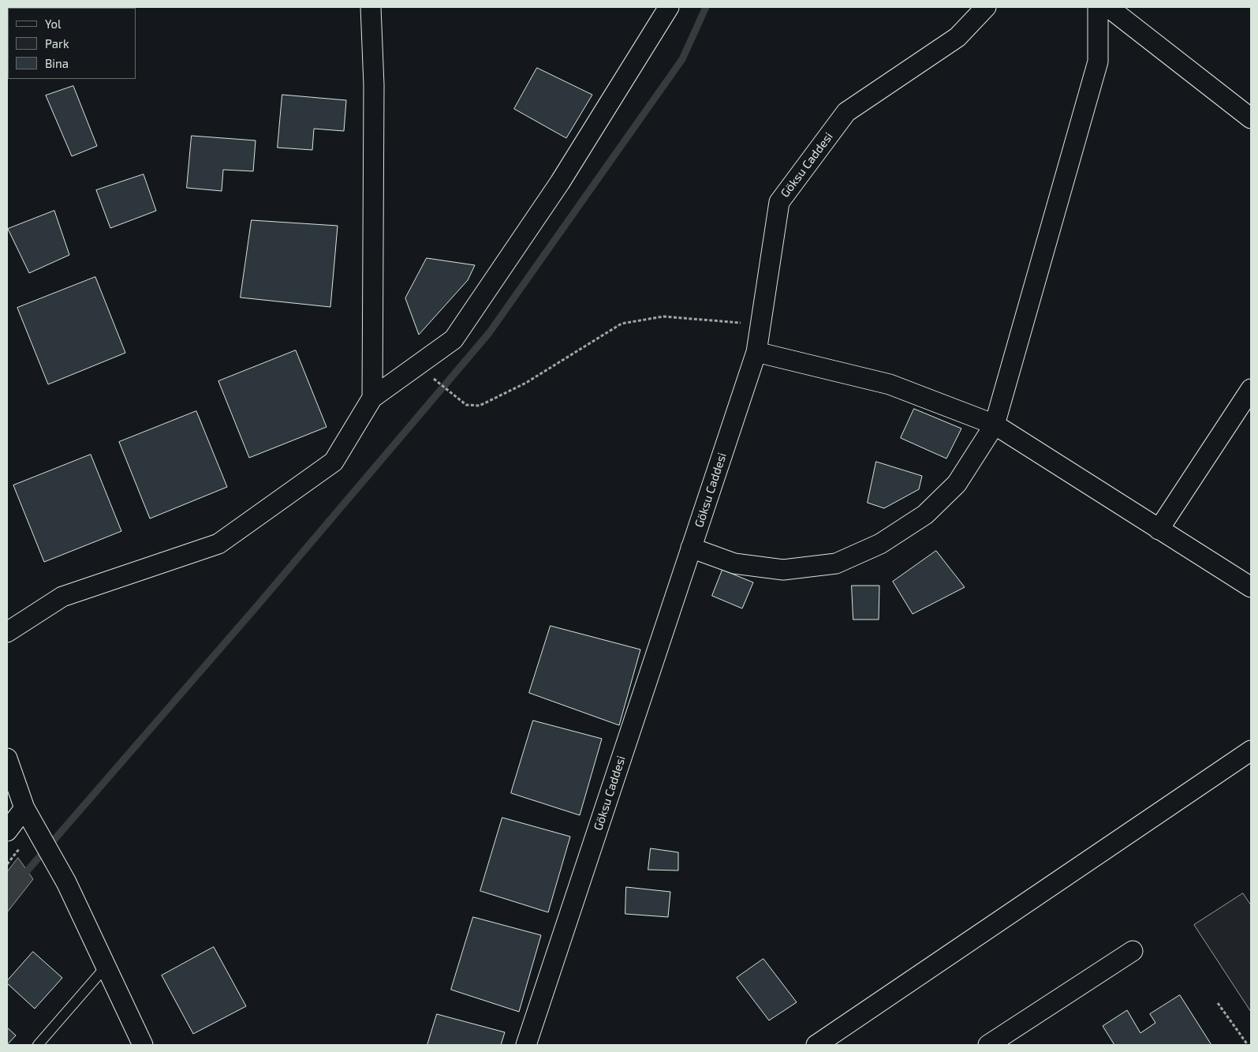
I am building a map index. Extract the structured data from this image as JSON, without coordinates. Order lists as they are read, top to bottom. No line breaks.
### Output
{"streets":{"street":["Göksu Caddesi"]},"legend":["Yol","Park","Bina"]}
